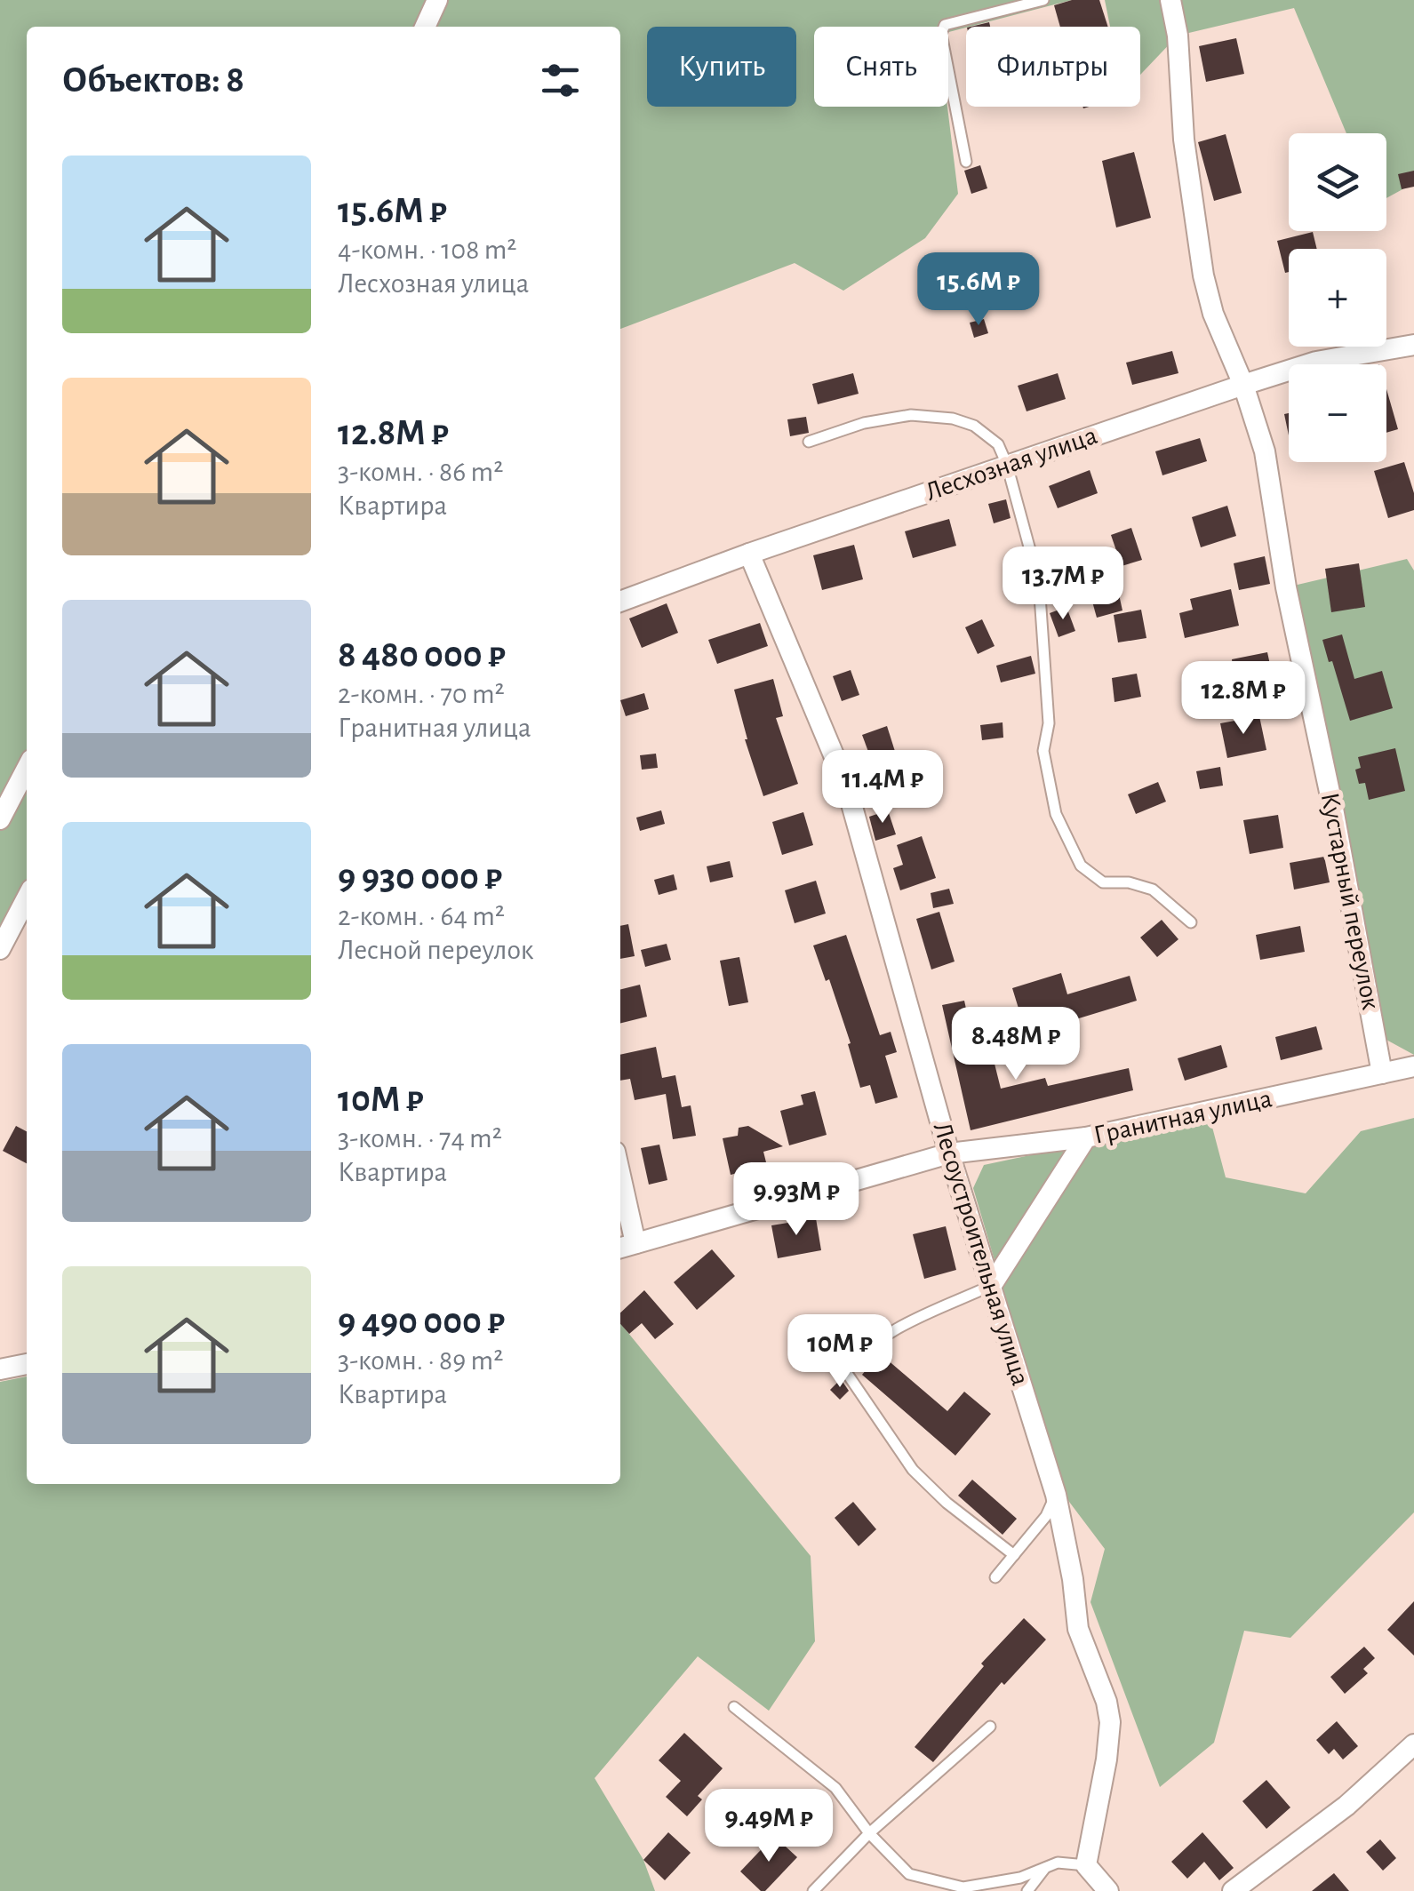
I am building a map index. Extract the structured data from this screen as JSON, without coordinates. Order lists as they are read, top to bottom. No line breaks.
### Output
{"streets":{"street":["Лесхозная улица","Кустарный переулок","Гранитная улица","Лесоустроительная улица"]},"crossings":[["Лесхозная улица","Кустарный переулок"],["Лесхозная улица","Лесоустроительная улица"],["Кустарный переулок","Гранитная улица"],["Гранитная улица","Лесоустроительная улица"]],"page":{"chip":["Купить","Снять","Фильтры"],"heading":"Объектов: 8","map_buttons":["+","−"],"list":[{"name":"15.6M ₽","note":"4-комн. · 108 m² · Лесхозная улица"},{"name":"12.8M ₽","note":"3-комн. · 86 m² · Квартира"},{"name":"8 480 000 ₽","note":"2-комн. · 70 m² · Гранитная улица"},{"name":"9 930 000 ₽","note":"2-комн. · 64 m² · Лесной переулок"},{"name":"10M ₽","note":"3-комн. · 74 m² · Квартира"},{"name":"9 490 000 ₽","note":"3-комн. · 89 m² · Квартира"}],"price":["15.6M ₽","13.7M ₽","12.8M ₽","11.4M ₽","8.48M ₽","9.93M ₽","10M ₽","9.49M ₽"]}}
